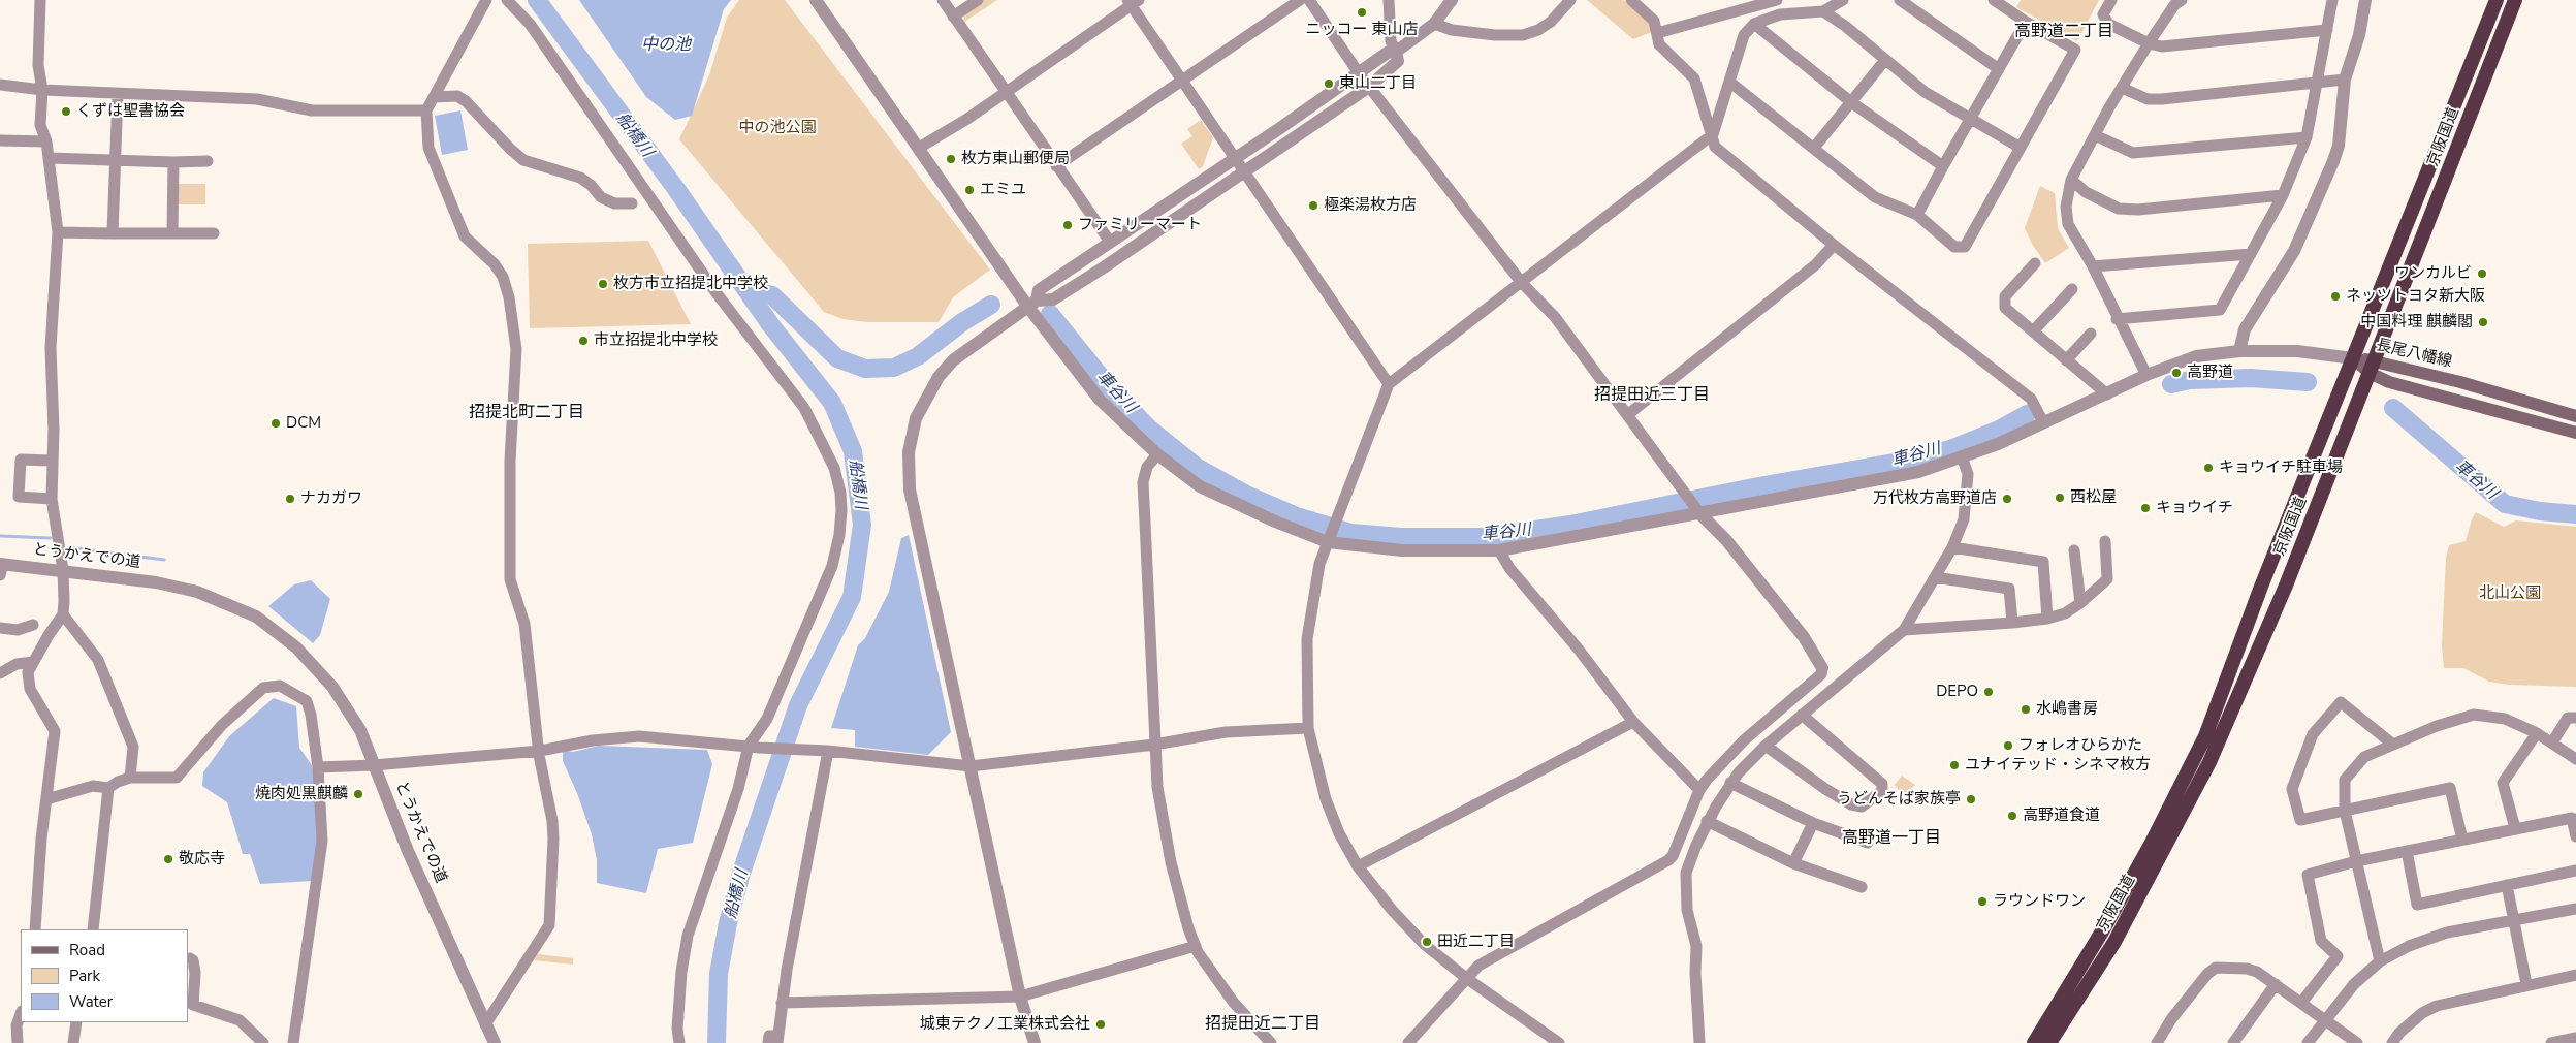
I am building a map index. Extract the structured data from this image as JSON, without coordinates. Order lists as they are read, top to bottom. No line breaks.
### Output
{"streets":{"highway":["京阪国道"],"main road":["長尾八幡線"],"street":["とうかえでの道"]},"crossings":[["京阪国道","長尾八幡線"]],"districts":["高野道二丁目","招提田近三丁目","招提北町二丁目","高野道一丁目","招提田近二丁目"],"water":["中の池","船橋川","車谷川"],"parks":["中の池公園","北山公園"],"places":["ニッコー 東山店","東山二丁目","くずは聖書協会","枚方東山郵便局","エミユ","極楽湯枚方店","ファミリーマート","ワンカルビ","枚方市立招提北中学校","ネッツトヨタ新大阪","中国料理 麒麟閣","市立招提北中学校","高野道","DCM","キョウイチ駐車場","西松屋","ナカガワ","万代枚方高野道店","キョウイチ","DEPO","水嶋書房","フォレオひらかた","ユナイテッド・シネマ枚方","焼肉処黒麒麟","うどんそば家族亭","高野道食道","敬応寺","ラウンドワン","田近二丁目","城東テクノ工業株式会社"],"legend":["Road","Park","Water"]}
